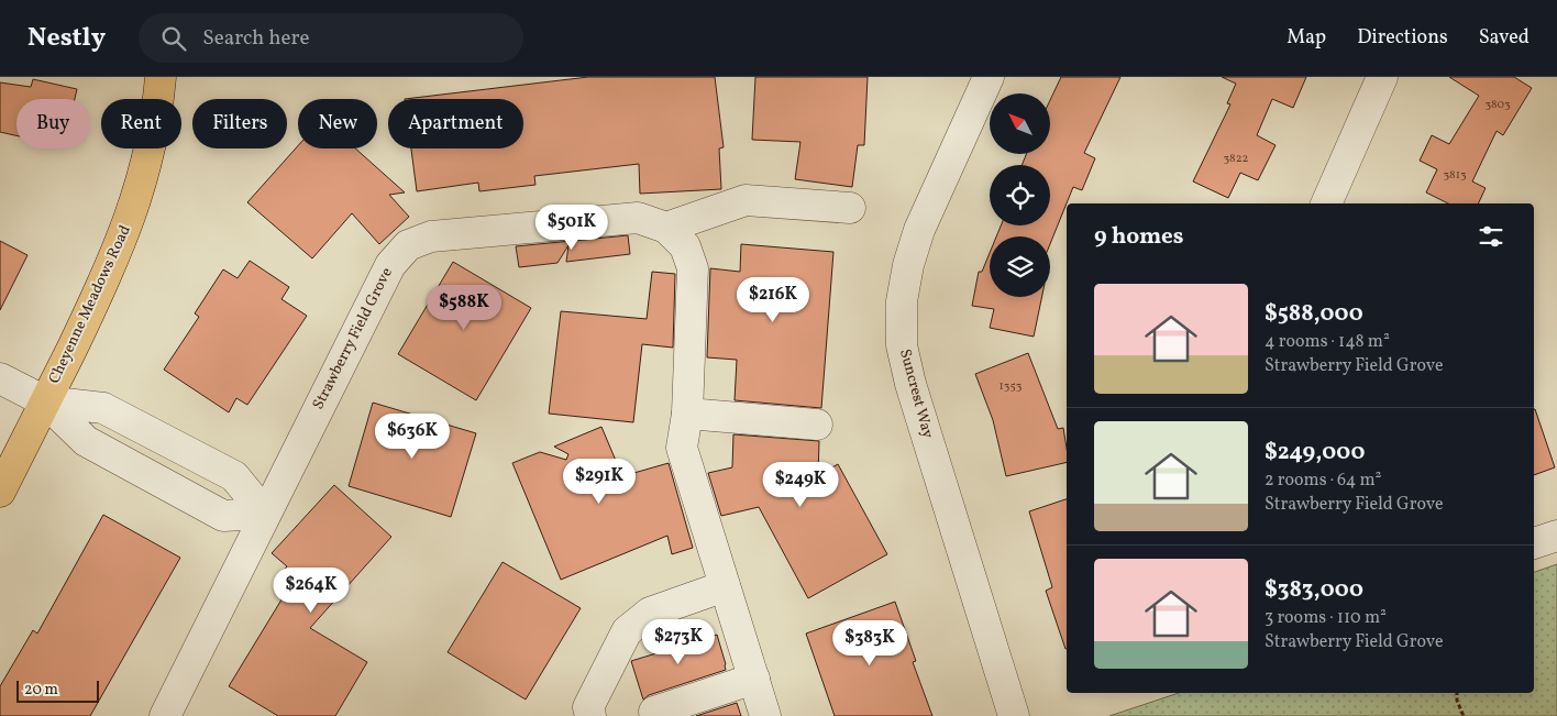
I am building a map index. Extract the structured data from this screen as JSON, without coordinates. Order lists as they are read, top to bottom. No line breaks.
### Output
{"streets":{"main road":["Cheyenne Meadows Road"],"street":["Strawberry Field Grove","Suncrest Way"]},"house_numbers":["3803","3822","3813","1353"],"scale_bar":"20 m","north":"top left","page":{"header":"Nestly","search":"Search here","nav":["Map","Directions","Saved"],"chip":["Buy","Rent","Filters","New","Apartment"],"heading":"9 homes","price":["$501K","$216K","$588K","$636K","$291K","$249K","$264K","$273K","$383K"],"list":[{"name":"$588,000","note":"4 rooms · 148 m² · Strawberry Field Grove"},{"name":"$249,000","note":"2 rooms · 64 m² · Strawberry Field Grove"},{"name":"$383,000","note":"3 rooms · 110 m² · Strawberry Field Grove"}],"scale":"20 m"}}
